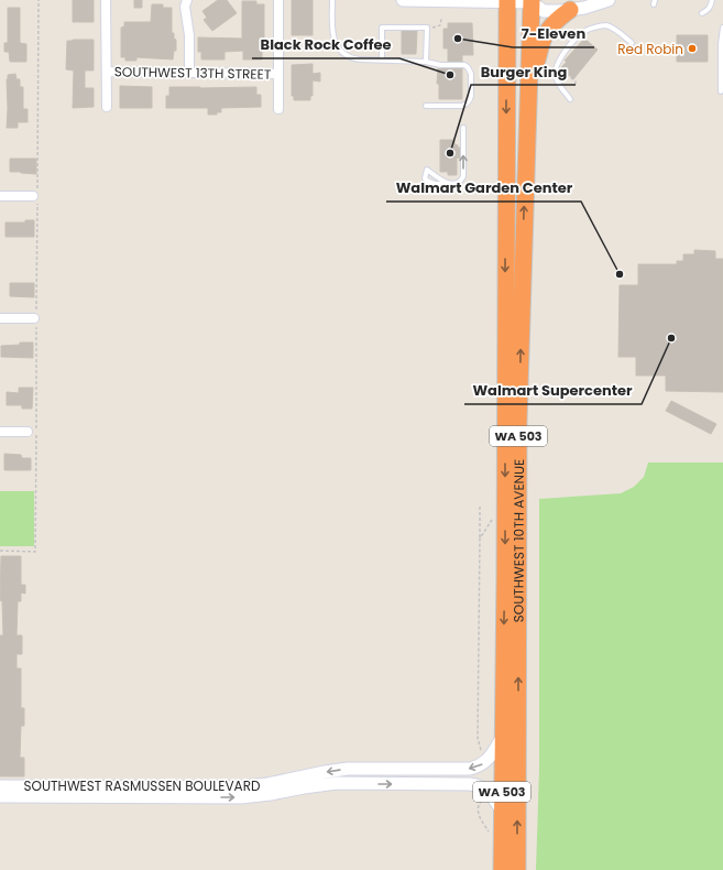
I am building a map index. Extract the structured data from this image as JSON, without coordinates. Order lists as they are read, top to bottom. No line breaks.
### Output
{"streets":{"highway":["WA 503","SOUTHWEST 10TH AVENUE"],"street":["SOUTHWEST 13TH STREET","SOUTHWEST RASMUSSEN BOULEVARD"]},"crossings":[["SOUTHWEST 10TH AVENUE","SOUTHWEST RASMUSSEN BOULEVARD"]],"places":["7-Eleven","Red Robin","Black Rock Coffee","Burger King","Walmart Garden Center","Walmart Supercenter"]}
